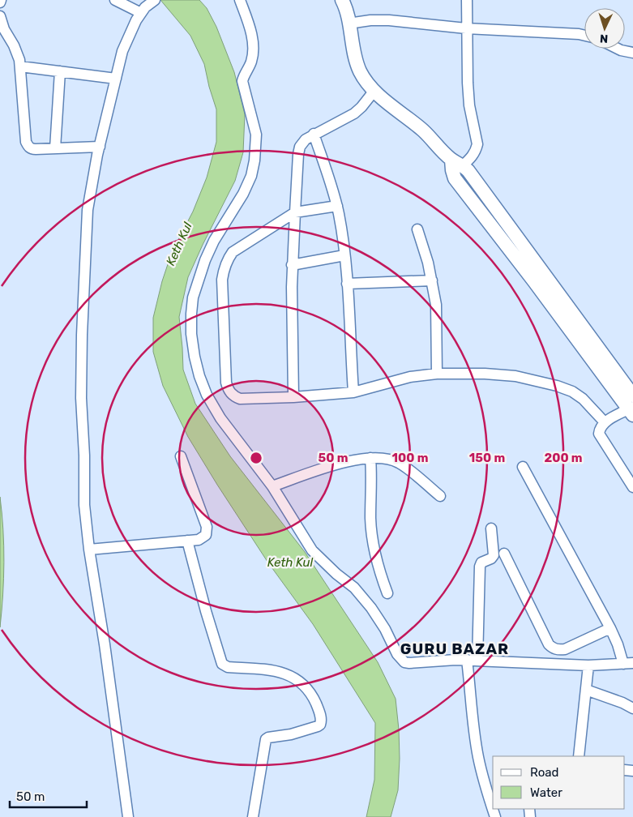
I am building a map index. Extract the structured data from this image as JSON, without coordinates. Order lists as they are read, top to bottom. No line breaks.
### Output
{"districts":["GURU BAZAR"],"water":["Keth Kul"],"legend":["Road","Water"],"scale_bar":"50 m","north":"bottom","rings":["50 m","100 m","150 m","200 m"]}
